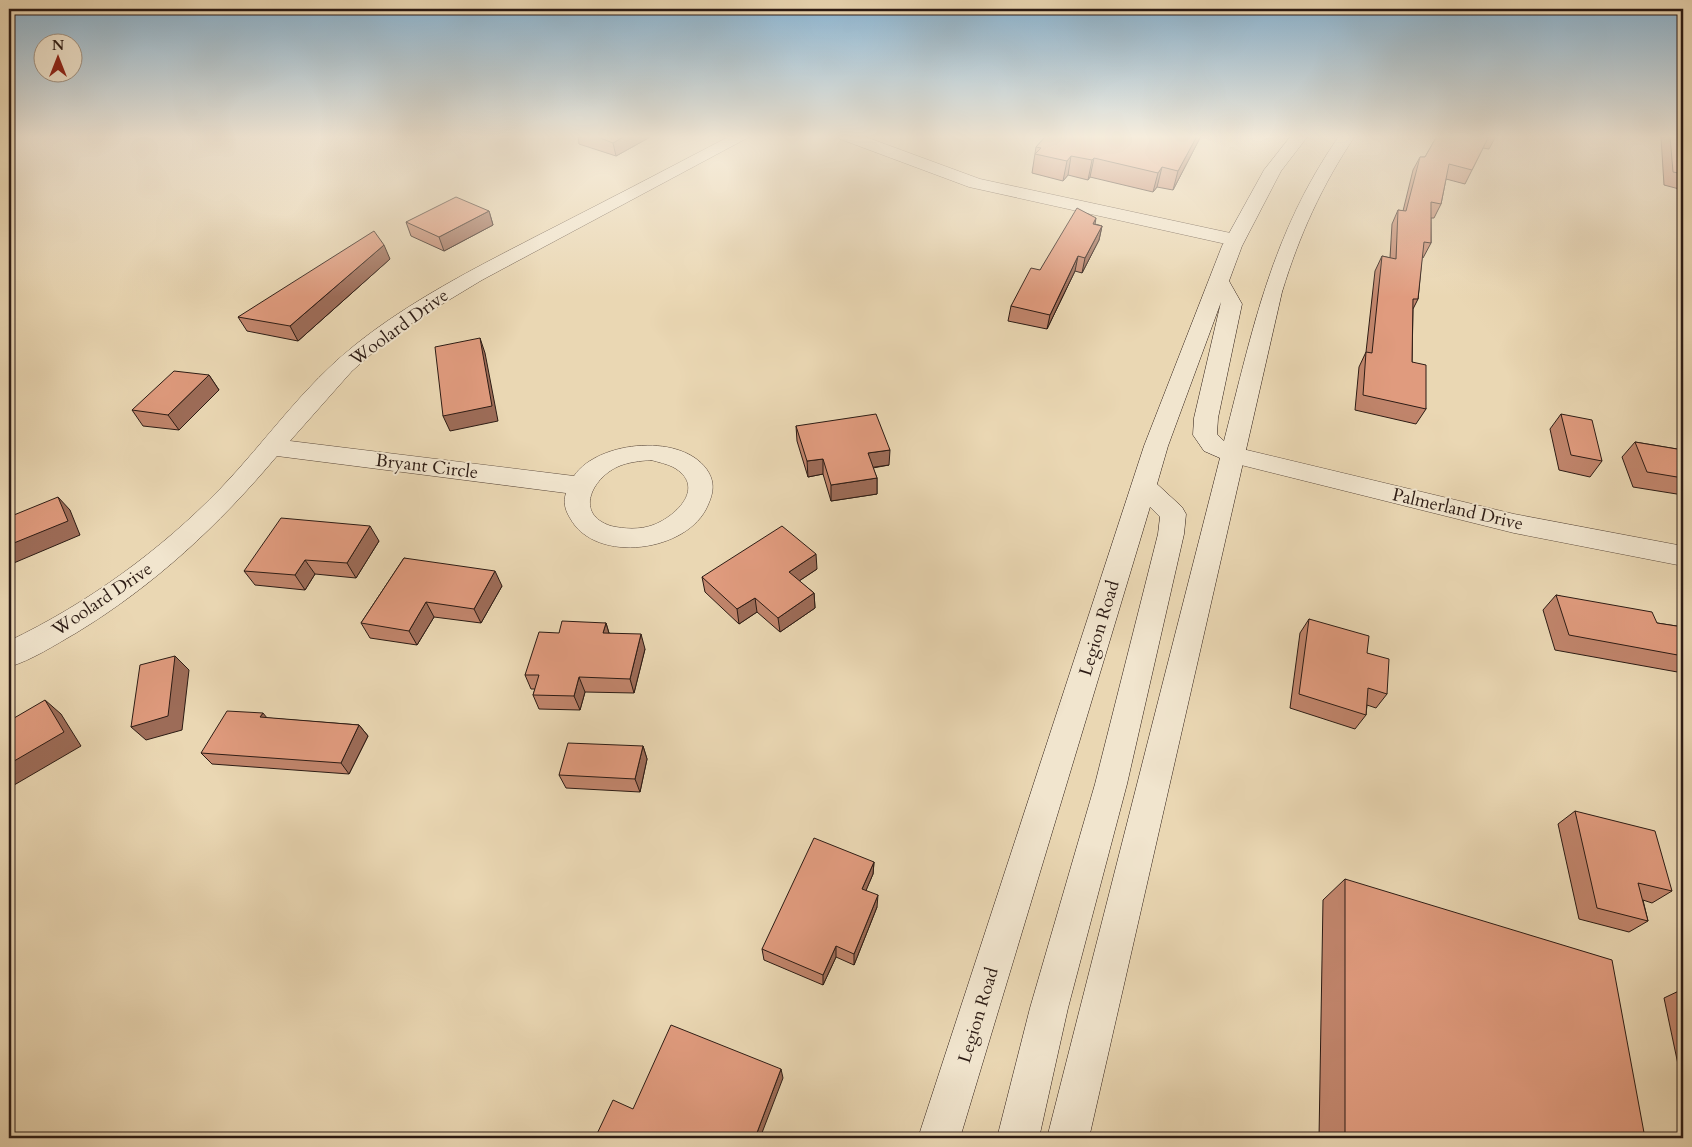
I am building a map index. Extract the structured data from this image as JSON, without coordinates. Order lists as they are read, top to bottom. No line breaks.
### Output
{"streets":{"main road":["Woolard Drive","Bryant Circle","Palmerland Drive","Legion Road"]},"crossings":[["Woolard Drive","Bryant Circle"],["Palmerland Drive","Legion Road"]],"north":"top"}
